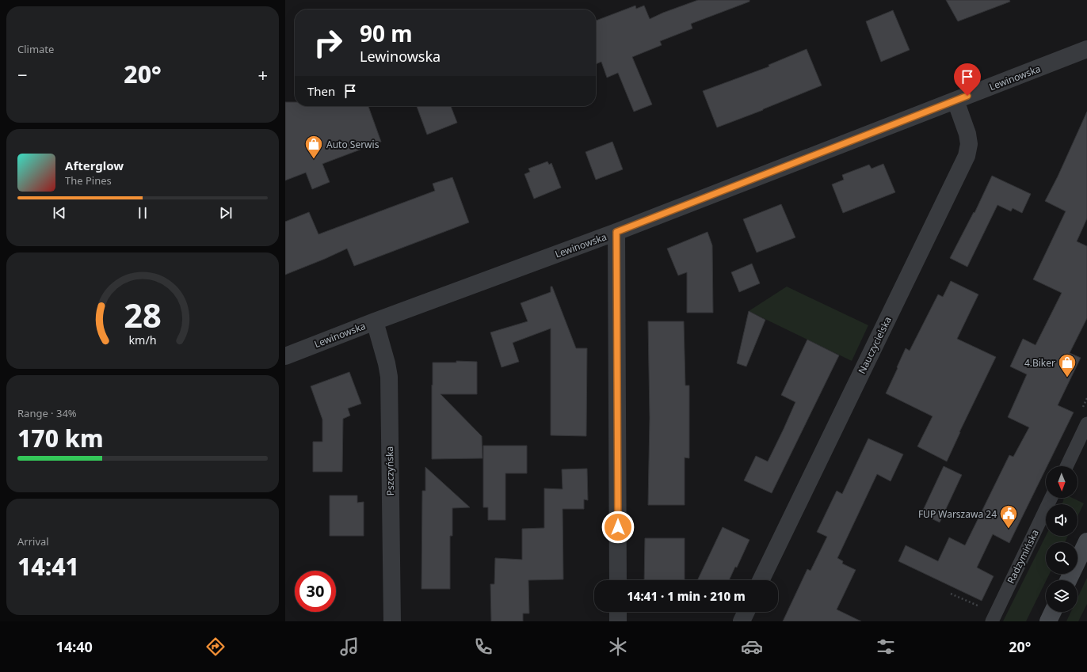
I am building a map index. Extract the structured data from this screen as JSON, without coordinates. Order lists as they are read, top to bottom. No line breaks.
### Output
{"streets":{"street":["Lewinowska","Nauczycielska","Pszczyńska"],"lane":["Radzymińska"]},"crossings":[["Lewinowska","Nauczycielska"],["Lewinowska","Pszczyńska"]],"places":{"shop":["Auto Serwis","4.Biker"],"public building":["FUP Warszawa 24"]},"north":"bottom","page":{"tile":["Climate",["Range · 34%","170 km"],["Arrival","14:41"]],"turn":["90 m","Lewinowska"],"heat":["−","20°","+"],"then":"Then","song":["Afterglow","The Pines"],"limit":"30","trip":"14:41 · 1 min · 210 m","tabs":["14:40","20°"],"gauge":["28","km/h"]}}
